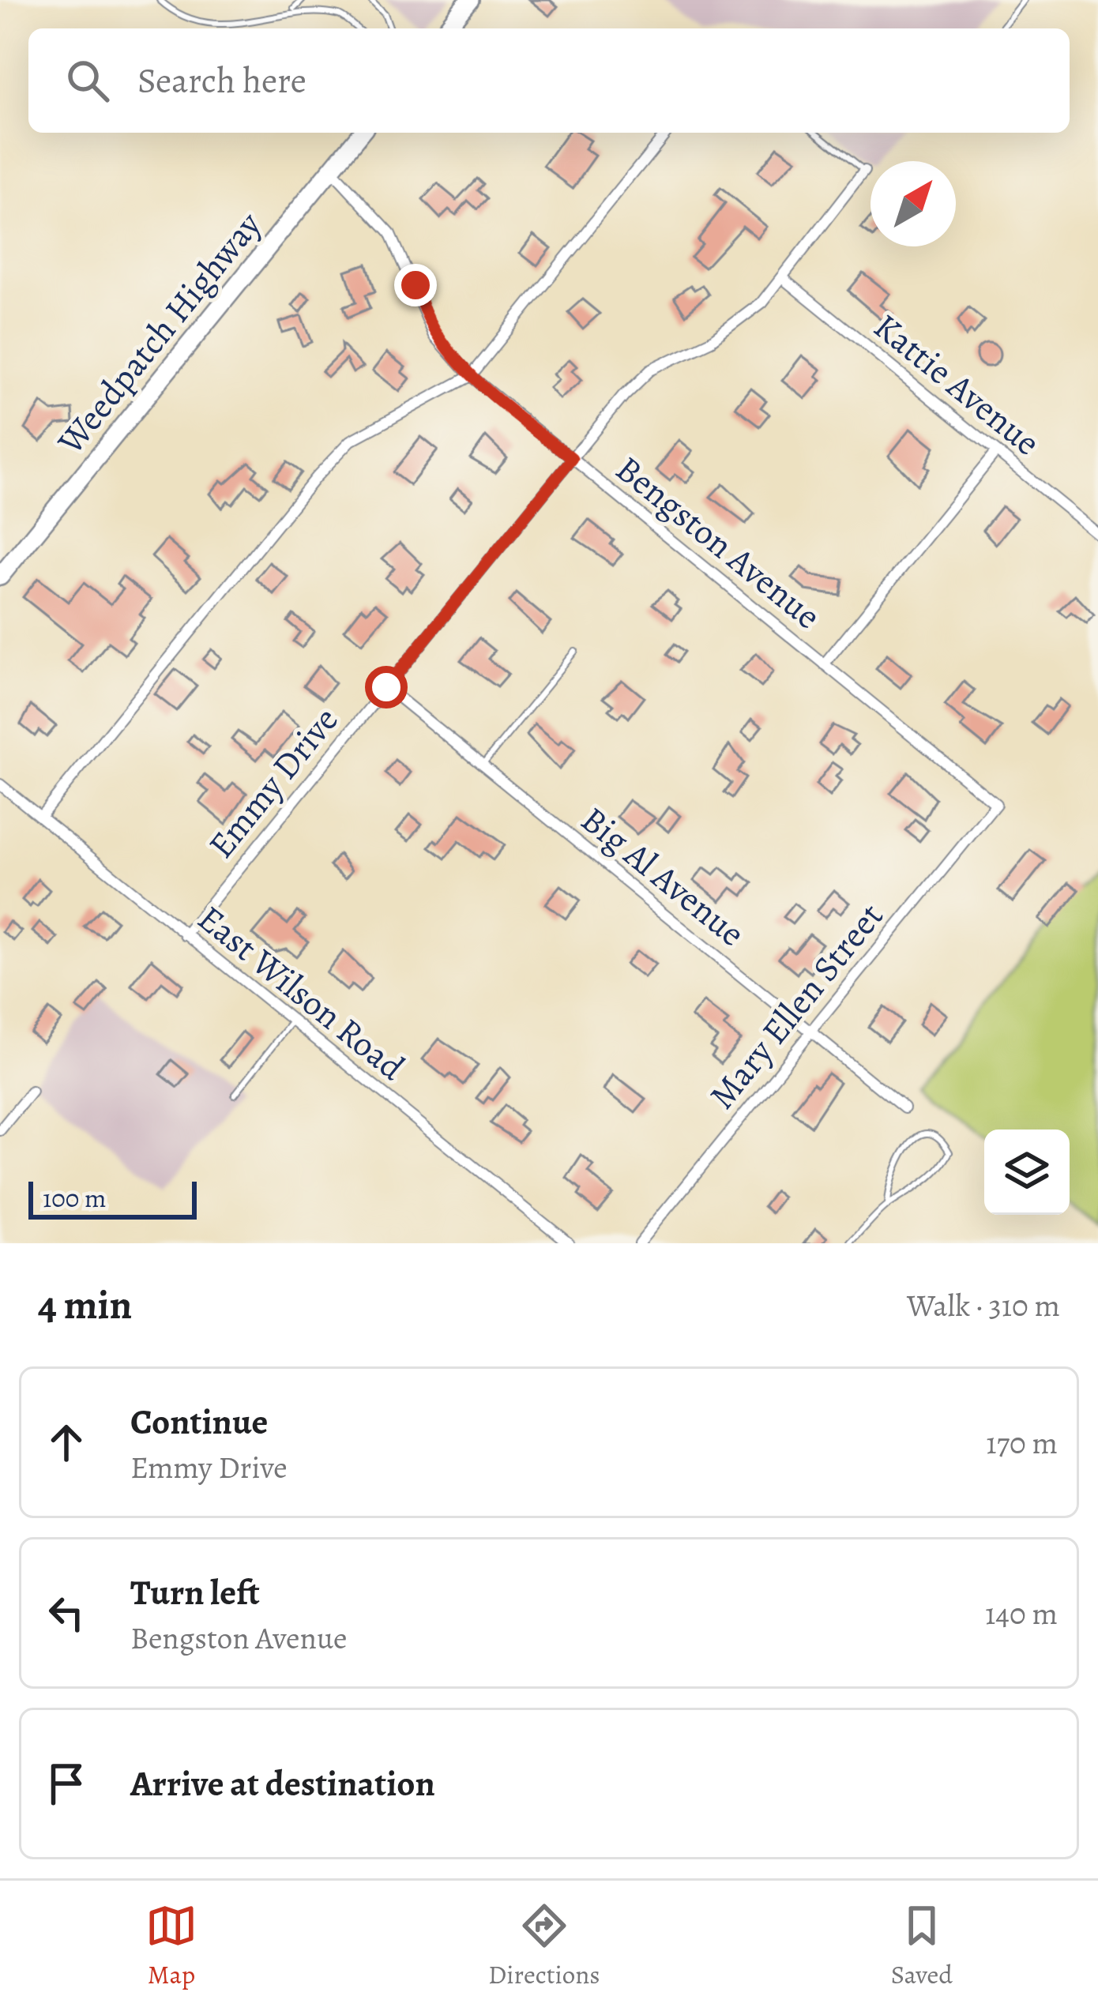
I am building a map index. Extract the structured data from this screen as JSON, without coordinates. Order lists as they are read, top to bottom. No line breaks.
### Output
{"streets":{"main road":["Weedpatch Highway"],"street":["Kattie Avenue","Bengston Avenue","Emmy Drive","Big Al Avenue","East Wilson Road","Mary Ellen Street"]},"crossings":[["Weedpatch Highway","Bengston Avenue"],["Kattie Avenue","Emmy Drive"],["Bengston Avenue","Emmy Drive"],["Bengston Avenue","Mary Ellen Street"],["Emmy Drive","Big Al Avenue"],["Emmy Drive","East Wilson Road"],["Big Al Avenue","Mary Ellen Street"]],"scale_bar":"100 m","north":"top right","page":{"search":"Search here","scale":"100 m","heading":["4 min","Walk · 310 m"],"list":[["Continue","Emmy Drive","170 m"],["Turn left","Bengston Avenue","140 m"],"Arrive at destination"],"nav":["Map","Directions","Saved"]}}
